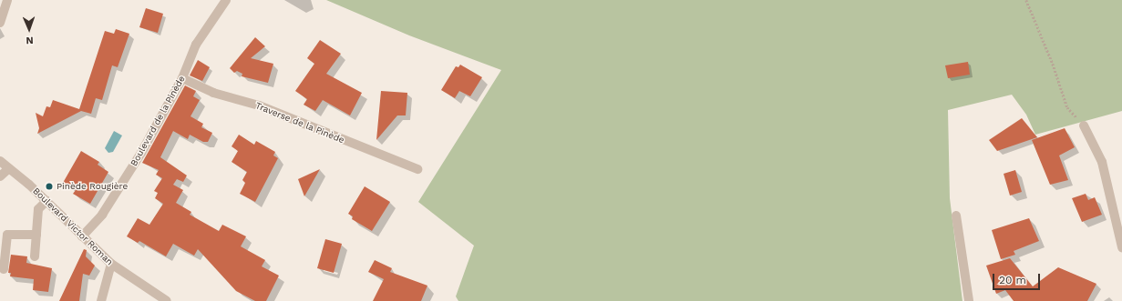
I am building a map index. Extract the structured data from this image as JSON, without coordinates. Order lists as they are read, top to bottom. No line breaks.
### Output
{"streets":{"street":["Boulevard de la Pinède","Traverse de la Pinède","Boulevard Victor Roman"]},"crossings":[["Boulevard de la Pinède","Traverse de la Pinède"],["Boulevard de la Pinède","Boulevard Victor Roman"]],"places":["Pinède Rougière"],"scale_bar":"20 m","north":"bottom"}
